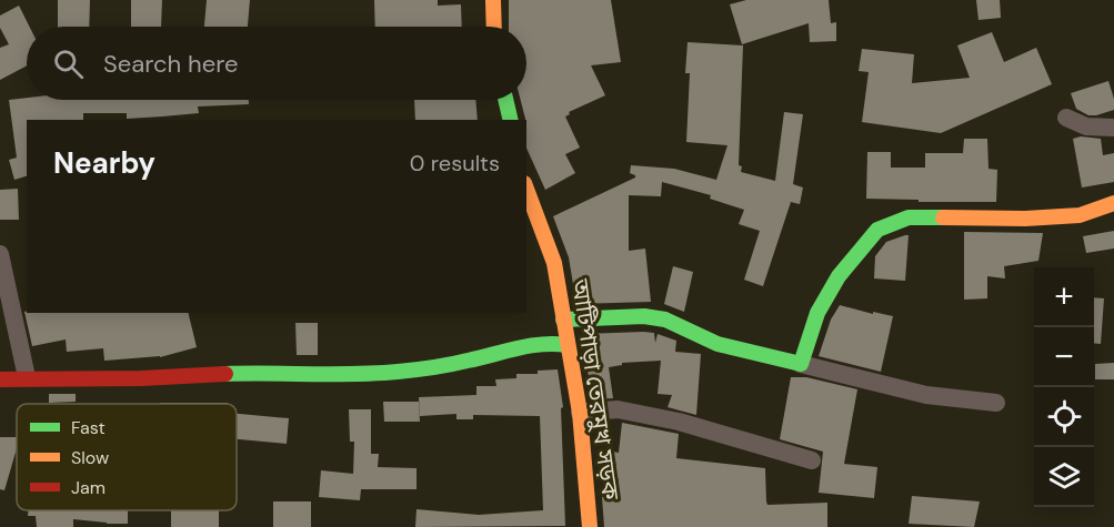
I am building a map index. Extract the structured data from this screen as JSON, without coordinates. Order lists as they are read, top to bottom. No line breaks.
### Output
{"streets":{"street":["আটিপাড়া তেরমুখ সড়ক"]},"legend":["Fast","Slow","Jam"],"page":{"search":"Search here","heading":["Nearby","0 results"],"map_buttons":["+","−"]}}
